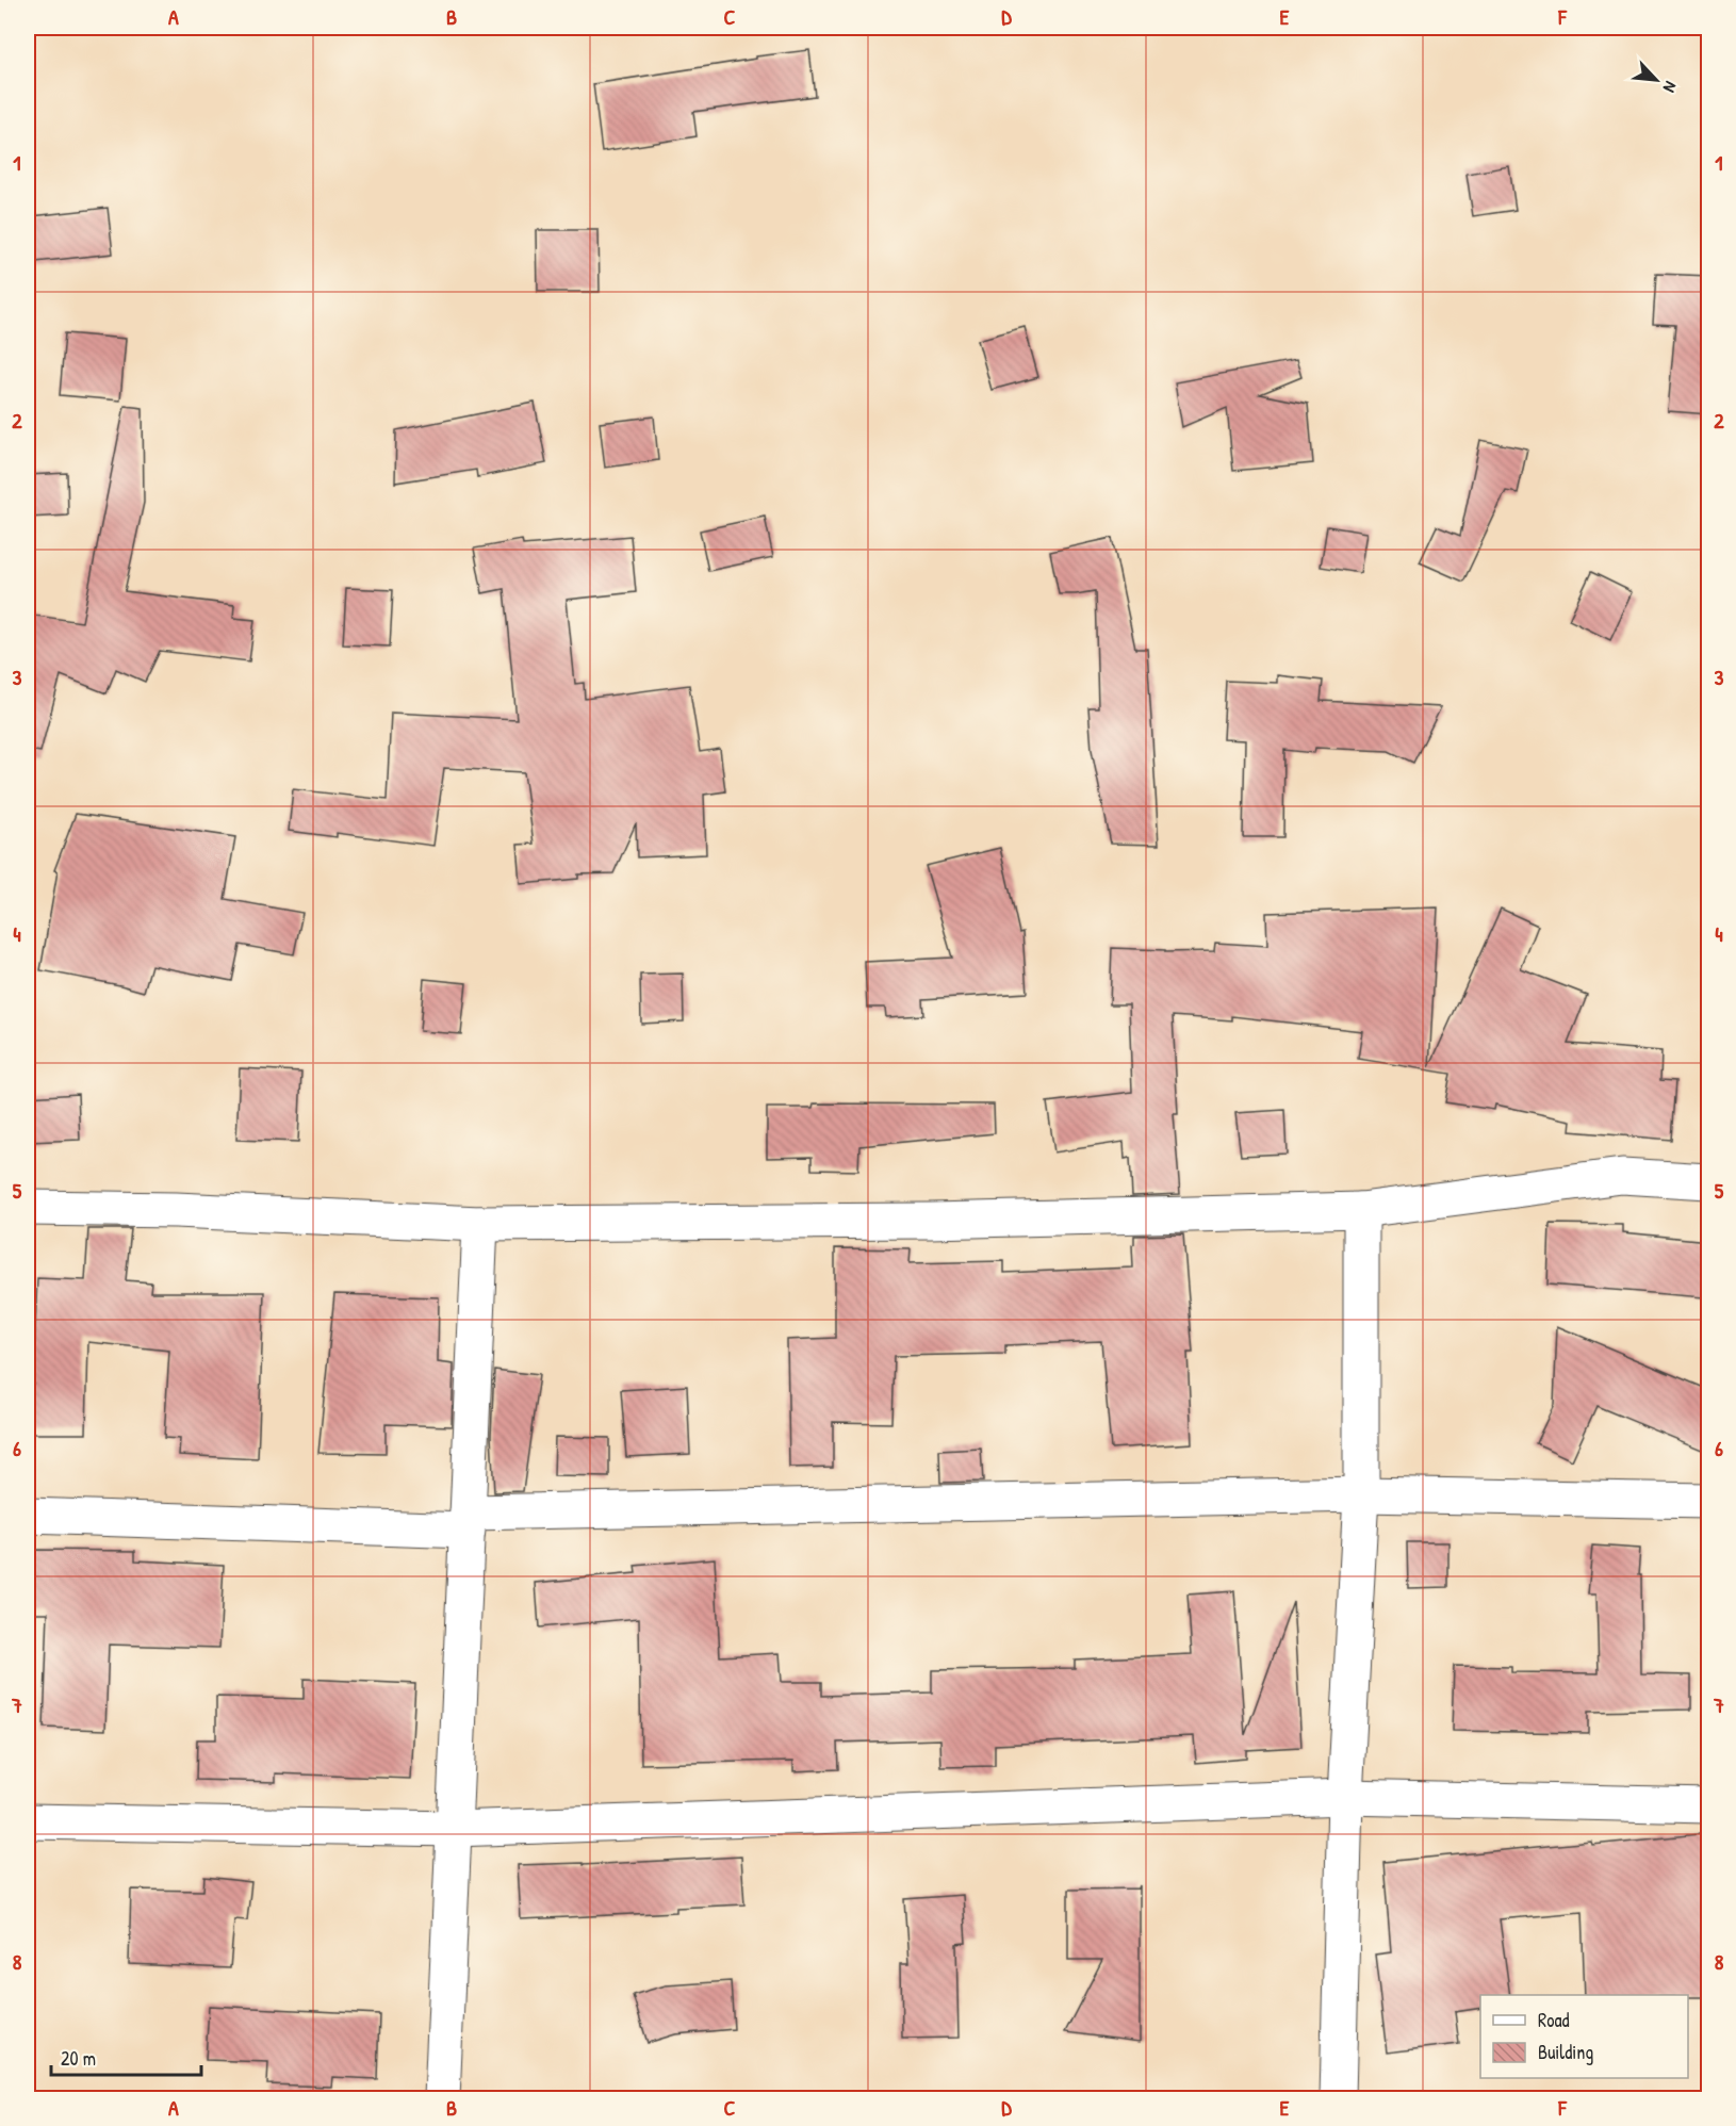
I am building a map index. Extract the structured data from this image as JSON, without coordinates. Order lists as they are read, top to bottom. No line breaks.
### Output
{"legend":["Road","Building"],"scale_bar":"20 m","north":"bottom right","grid":{"columns":["A","B","C","D","E","F"],"rows":["1","2","3","4","5","6","7","8"]}}
